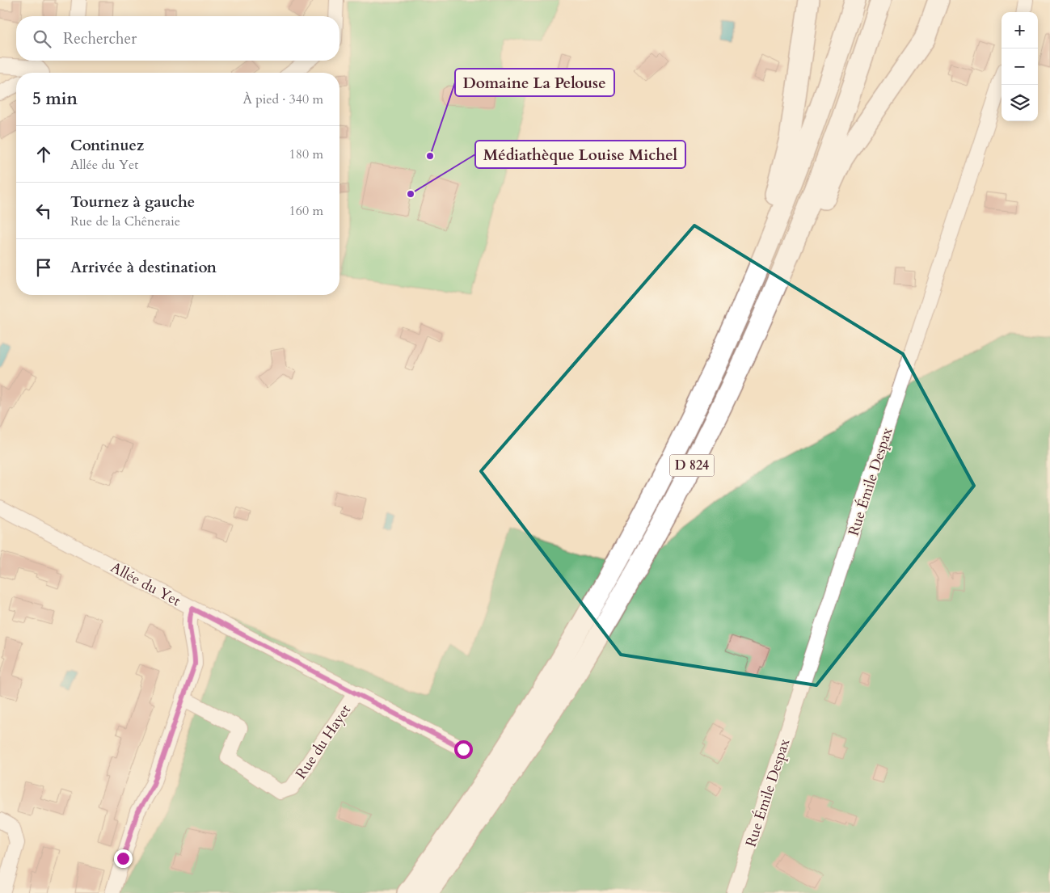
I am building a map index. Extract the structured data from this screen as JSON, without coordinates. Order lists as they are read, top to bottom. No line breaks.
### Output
{"streets":{"highway":["D 824"],"street":["Rue Émile Despax","Allée du Yet","Rue du Hayet"]},"crossings":[["Allée du Yet","Rue du Hayet"]],"places":["Domaine La Pelouse","Médiathèque Louise Michel"],"page":{"map_buttons":["+","−"],"search":"Rechercher","heading":["5 min","À pied · 340 m"],"list":[["Continuez","Allée du Yet","180 m"],["Tournez à gauche","Rue de la Chêneraie","160 m"],"Arrivée à destination"]}}
